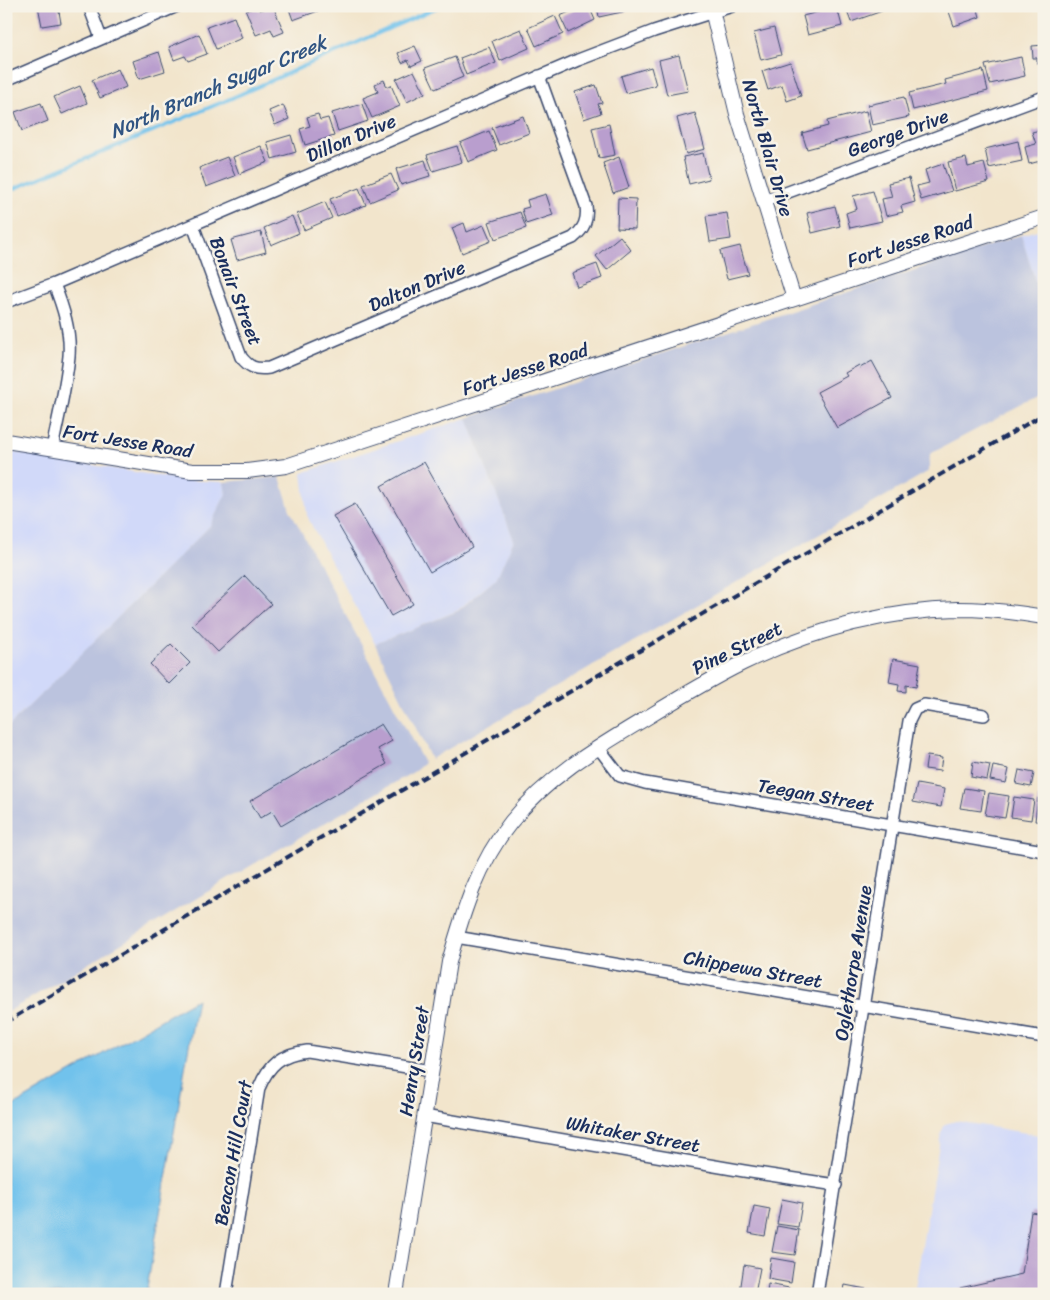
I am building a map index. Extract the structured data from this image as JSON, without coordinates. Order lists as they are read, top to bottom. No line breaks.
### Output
{"streets":{"street":["George Drive","Dillon Drive","North Blair Drive","Fort Jesse Road","Dalton Drive","Bonair Street","Pine Street","Teegan Street","Oglethorpe Avenue","Chippewa Street","Henry Street","Whitaker Street","Beacon Hill Court"]},"crossings":[["George Drive","North Blair Drive"],["Dillon Drive","North Blair Drive"],["Dillon Drive","Dalton Drive"],["Dillon Drive","Bonair Street"],["North Blair Drive","Fort Jesse Road"],["Dalton Drive","Bonair Street"],["Pine Street","Teegan Street"],["Pine Street","Henry Street"],["Teegan Street","Oglethorpe Avenue"],["Oglethorpe Avenue","Chippewa Street"],["Oglethorpe Avenue","Whitaker Street"],["Chippewa Street","Henry Street"],["Henry Street","Whitaker Street"],["Henry Street","Beacon Hill Court"]],"water":["North Branch Sugar Creek"]}
